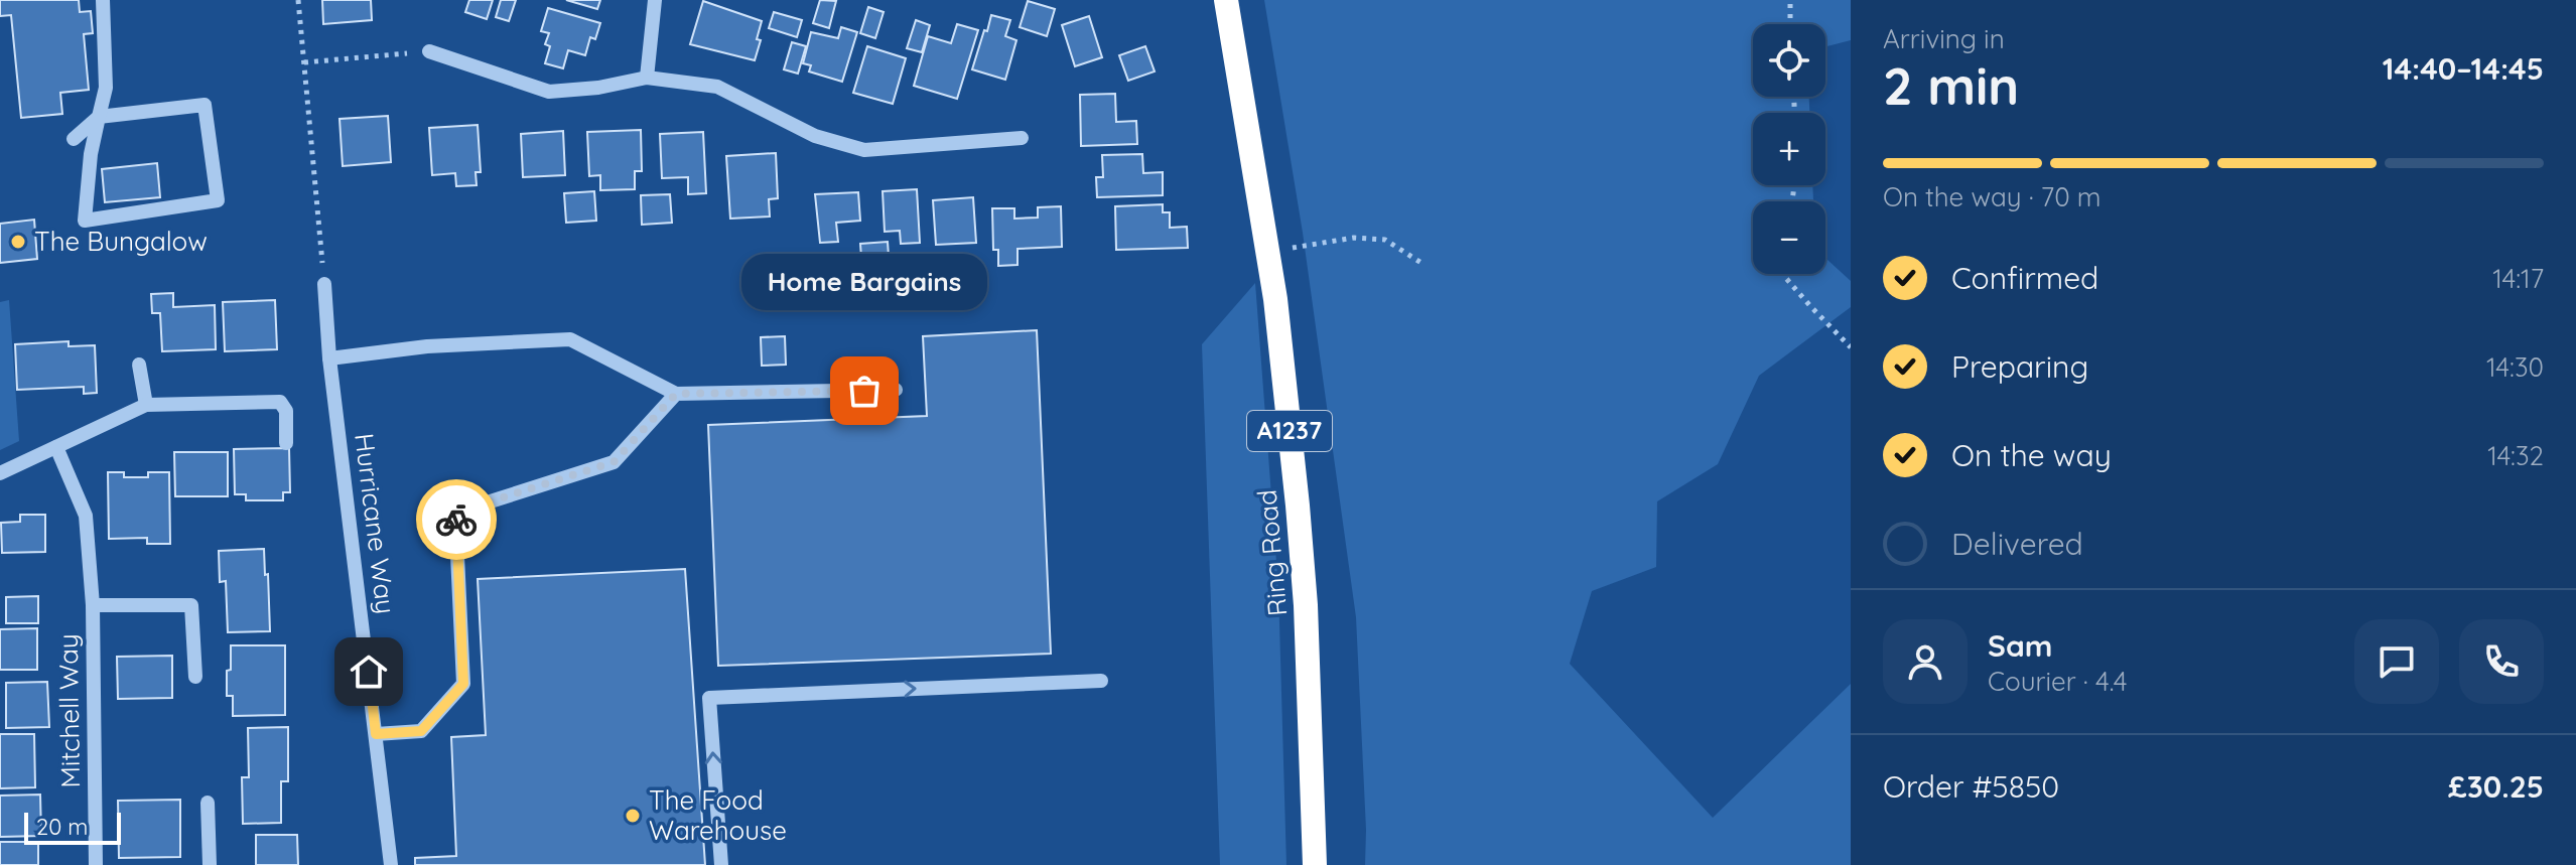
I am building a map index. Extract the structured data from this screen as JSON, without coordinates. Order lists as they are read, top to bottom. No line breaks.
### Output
{"streets":{"highway":["A1237","Ring Road"],"street":["Hurricane Way","Mitchell Way"]},"places":["The Bungalow","Home Bargains","The Food Warehouse"],"scale_bar":"20 m","page":{"heading":["2 min","Arriving in","14:40–14:45"],"panel":["Sam","Courier · 4.4","Order #5850","£30.25"],"map_buttons":["+","−"],"bar":"On the way · 70 m","list":[["Confirmed","14:17"],["Preparing","14:30"],["On the way","14:32"],"Delivered"],"bubble":"Home Bargains","scale":"20 m"}}
